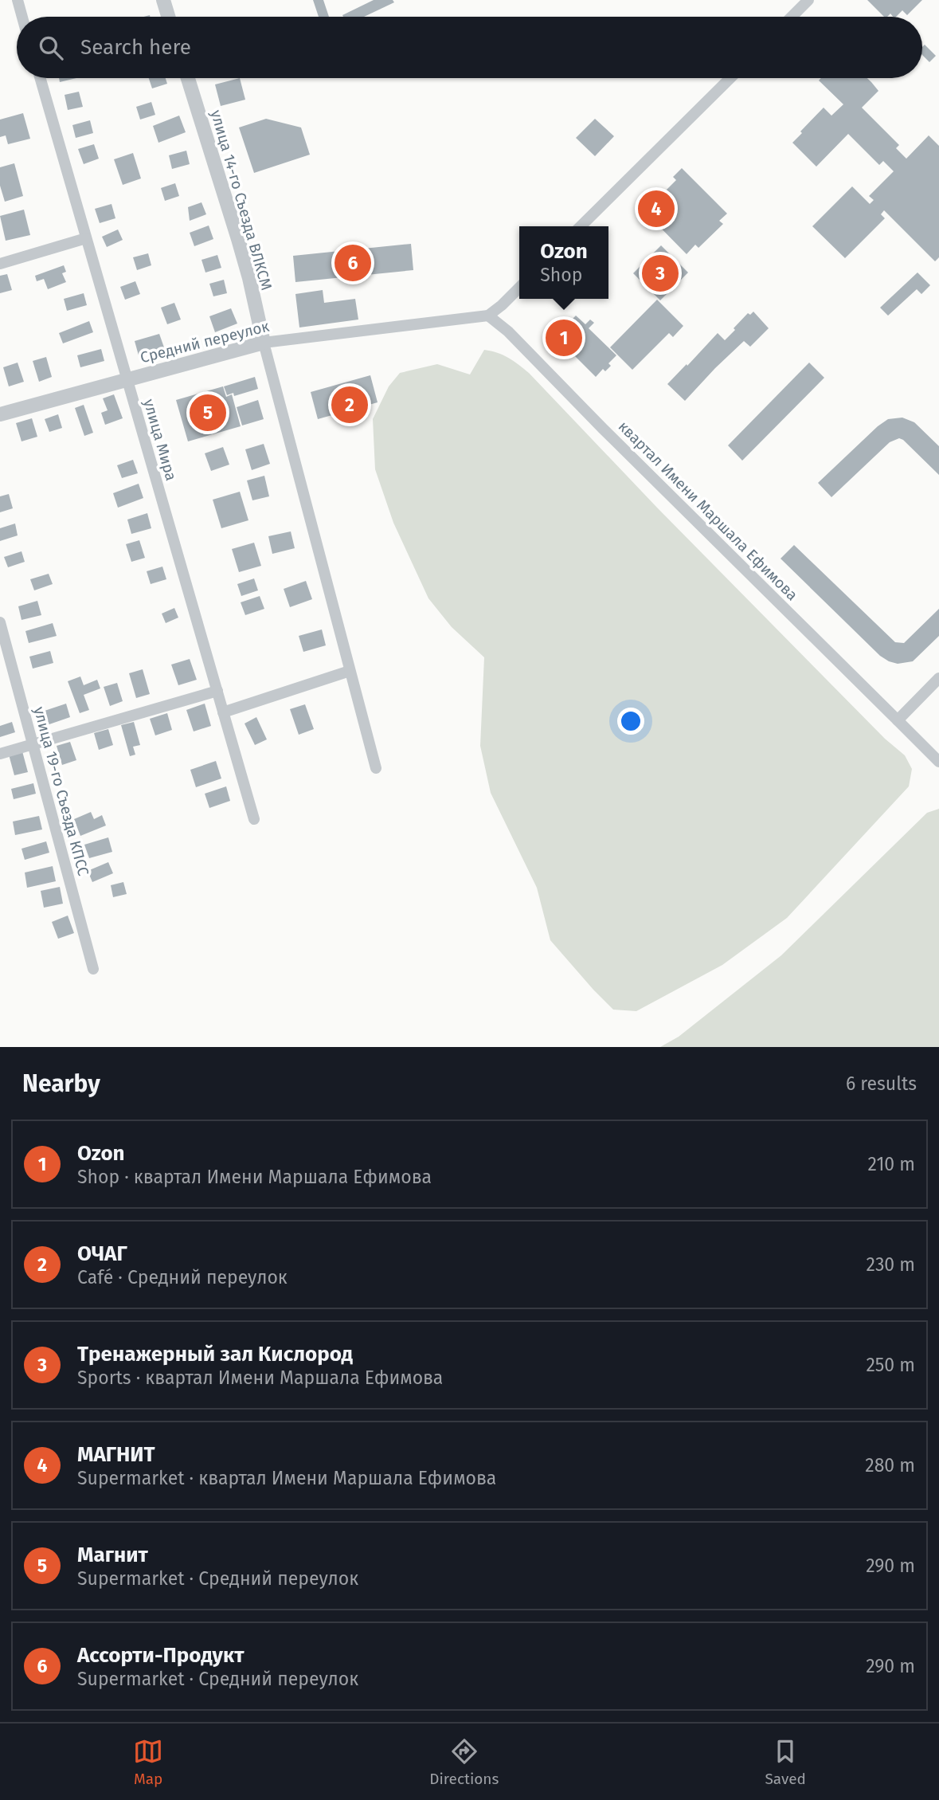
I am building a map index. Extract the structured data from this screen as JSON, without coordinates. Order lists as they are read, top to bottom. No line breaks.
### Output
{"streets":{"street":["улица 14-го Съезда ВЛКСМ","Средний переулок","улица Мира","квартал Имени Маршала Ефимова","улица 19-го Съезда КПСС"]},"crossings":[["улица 14-го Съезда ВЛКСМ","Средний переулок"],["Средний переулок","улица Мира"],["Средний переулок","квартал Имени Маршала Ефимова"]],"page":{"search":"Search here","pins":["4","6","3","1","2","5"],"popup":["Ozon","Shop"],"heading":["Nearby","6 results"],"list":[{"mark":"1","name":"Ozon","note":"Shop · квартал Имени Маршала Ефимова","value":"210 m"},{"mark":"2","name":"ОЧАГ","note":"Café · Средний переулок","value":"230 m"},{"mark":"3","name":"Тренажерный зал Кислород","note":"Sports · квартал Имени Маршала Ефимова","value":"250 m"},{"mark":"4","name":"МАГНИТ","note":"Supermarket · квартал Имени Маршала Ефимова","value":"280 m"},{"mark":"5","name":"Магнит","note":"Supermarket · Средний переулок","value":"290 m"},{"mark":"6","name":"Ассорти-Продукт","note":"Supermarket · Средний переулок","value":"290 m"}],"nav":["Map","Directions","Saved"]}}
